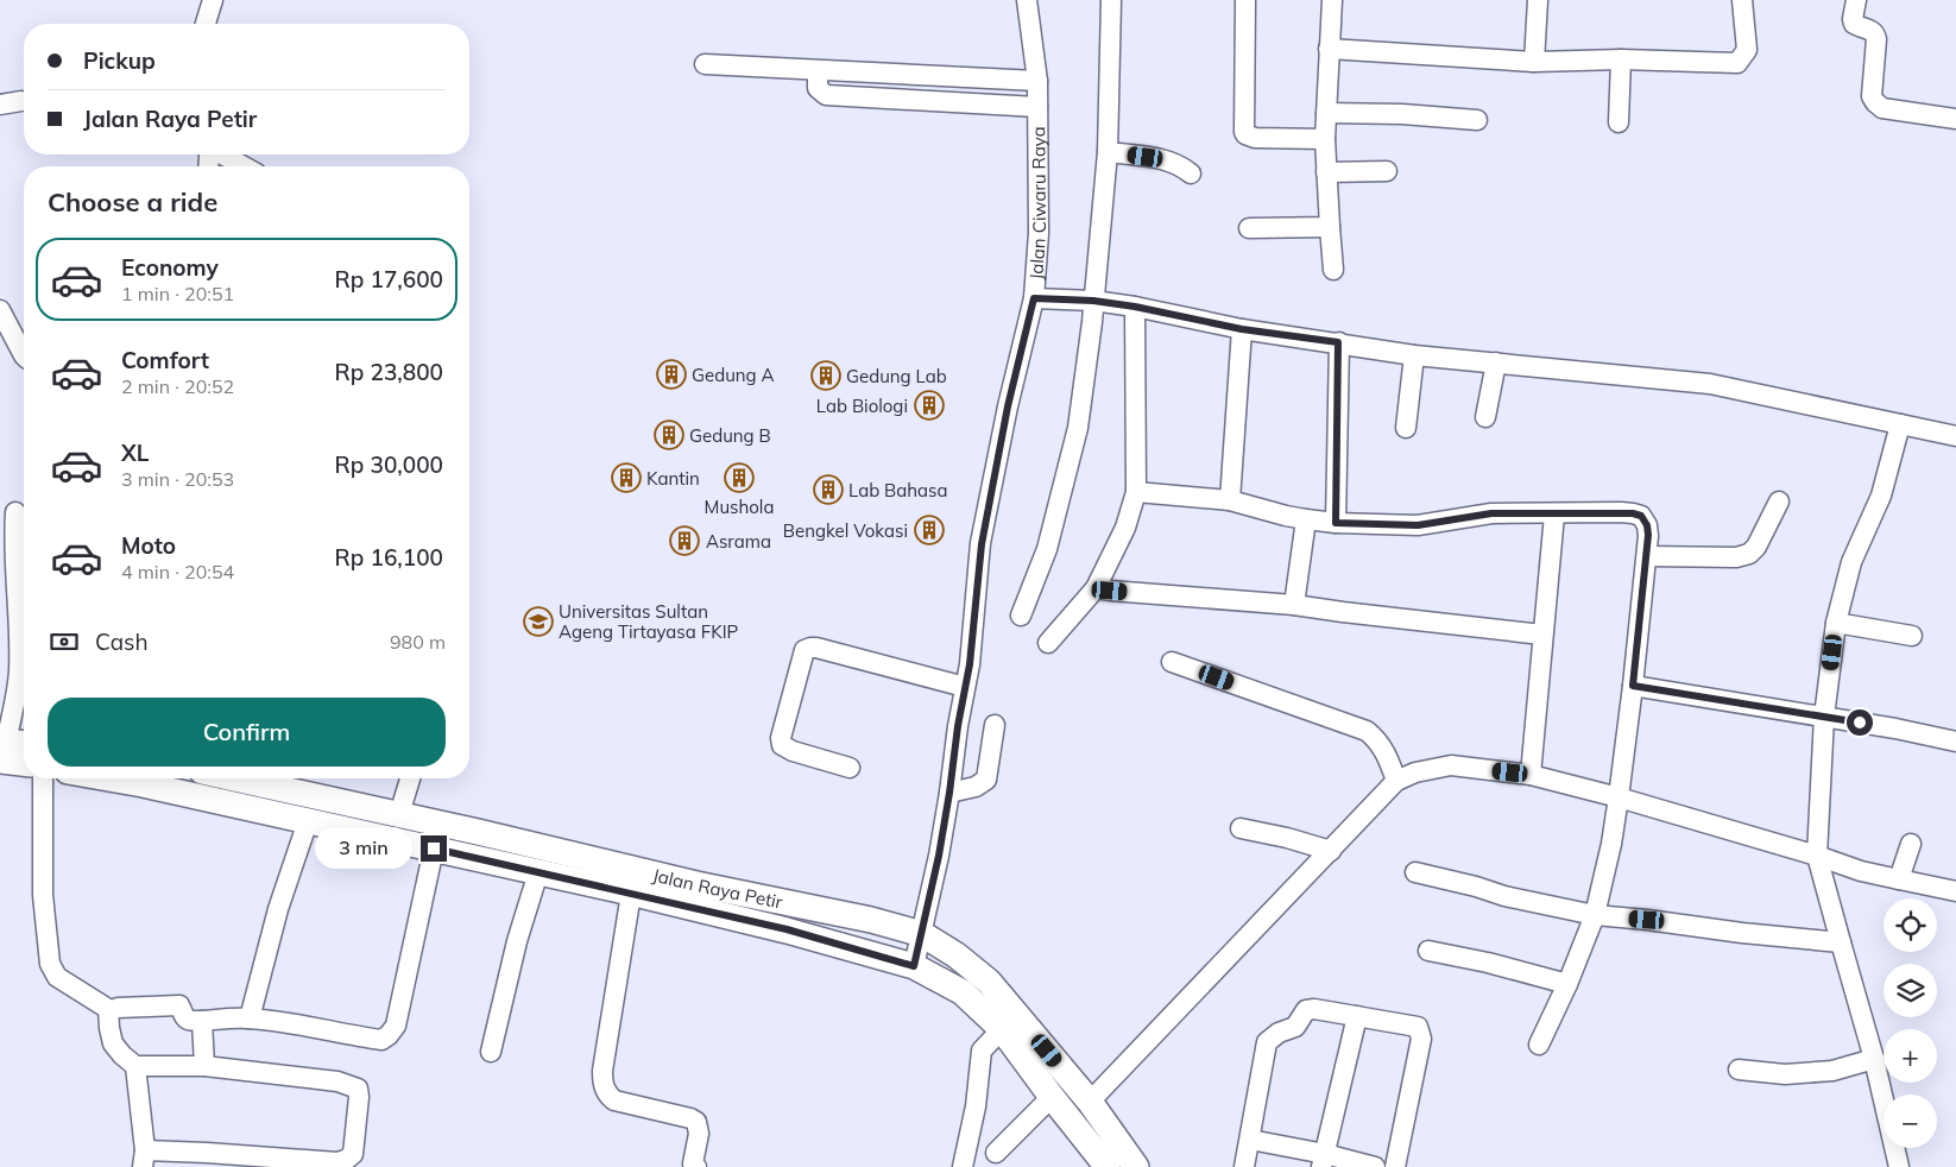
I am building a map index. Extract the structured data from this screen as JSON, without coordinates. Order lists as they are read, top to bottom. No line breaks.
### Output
{"streets":{"main road":["Jalan Raya Petir"],"street":["Jalan Ciwaru Raya"]},"crossings":[["Jalan Ciwaru Raya","Jalan Raya Petir"]],"places":{"building":["Gedung A","Gedung Lab","Lab Biologi","Gedung B","Kantin","Mushola","Lab Bahasa","Bengkel Vokasi","Asrama"],"school or university":["Universitas Sultan Ageng Tirtayasa FKIP"]},"page":{"banner":["Pickup","Jalan Raya Petir"],"heading":"Choose a ride","list":[{"name":"Economy","note":"1 min · 20:51","value":"Rp 17,600"},{"name":"Comfort","note":"2 min · 20:52","value":"Rp 23,800"},{"name":"XL","note":"3 min · 20:53","value":"Rp 30,000"},{"name":"Moto","note":"4 min · 20:54","value":"Rp 16,100"}],"pay":["Cash","980 m"],"buttons":"Confirm","bubble":"3 min","map_buttons":["+","−"]}}
